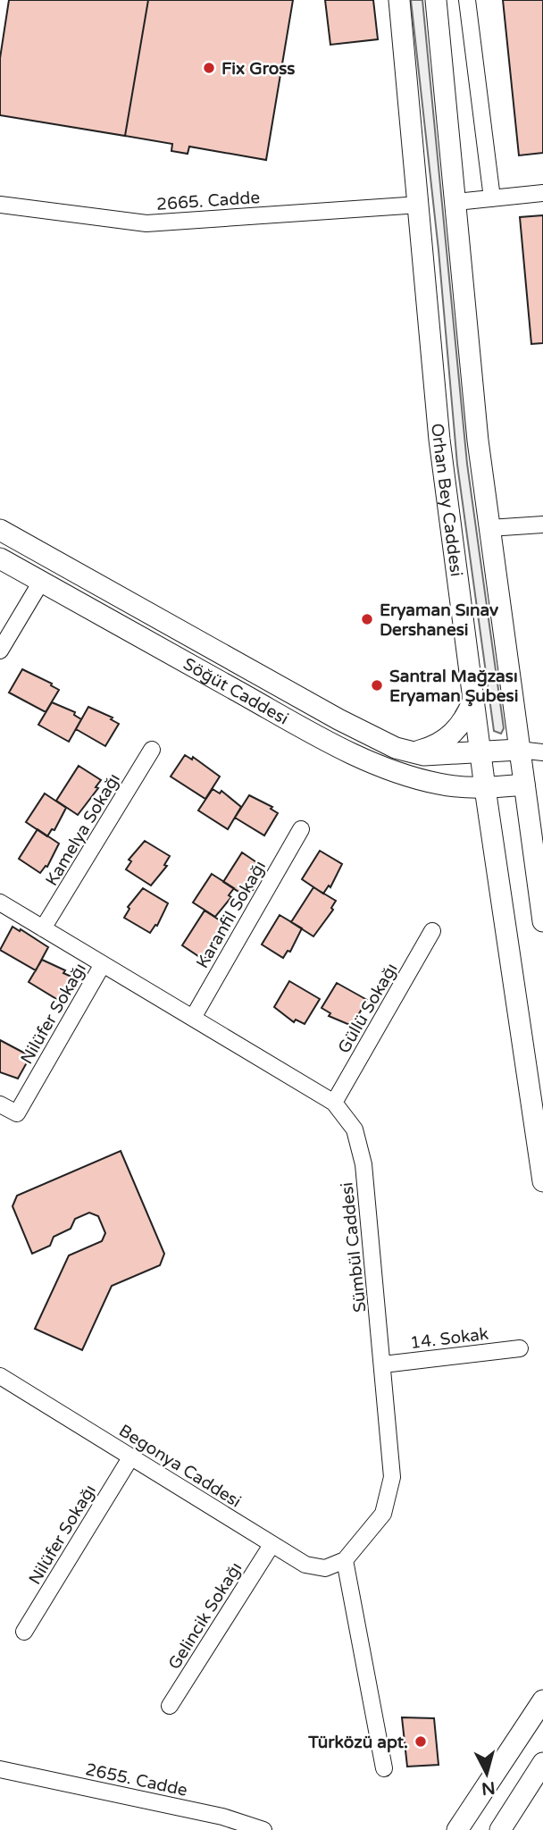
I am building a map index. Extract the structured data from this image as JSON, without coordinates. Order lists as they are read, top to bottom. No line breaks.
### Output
{"streets":{"main road":["Orhan Bey Caddesi","Söğüt Caddesi"],"street":["2665. Cadde","Kamelya Sokağı","Karanfil Sokağı","Güllü Sokağı","Nilüfer Sokağı","Sümbül Caddesi","14. Sokak","Begonya Caddesi","Gelincik Sokağı","2655. Cadde"]},"crossings":[["2665. Cadde","Orhan Bey Caddesi"],["Orhan Bey Caddesi","Söğüt Caddesi"],["Kamelya Sokağı","Sümbül Caddesi"],["Karanfil Sokağı","Sümbül Caddesi"],["Güllü Sokağı","Sümbül Caddesi"],["Nilüfer Sokağı","Sümbül Caddesi"],["Nilüfer Sokağı","Begonya Caddesi"],["Sümbül Caddesi","14. Sokak"],["Sümbül Caddesi","Begonya Caddesi"],["Begonya Caddesi","Gelincik Sokağı"]],"places":["Fix Gross","Eryaman Sınav Dershanesi","Santral Mağzası Eryaman Şubesi","Türközü apt."],"north":"bottom"}
